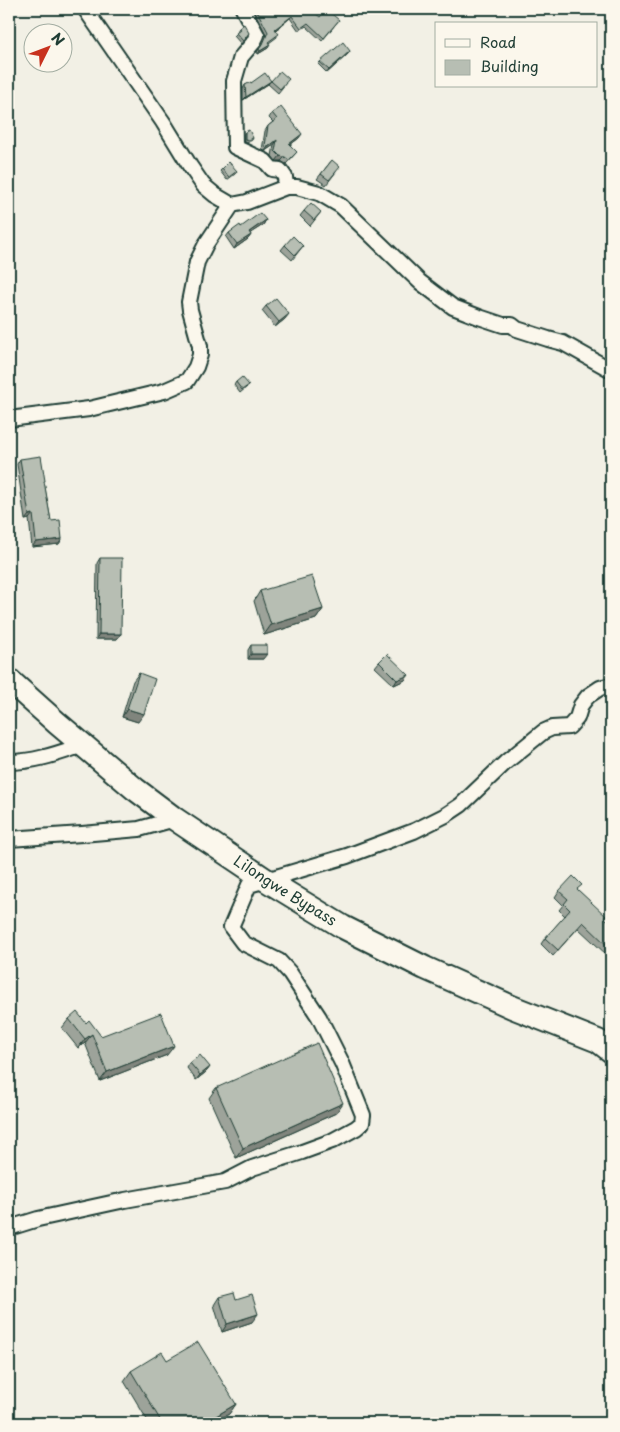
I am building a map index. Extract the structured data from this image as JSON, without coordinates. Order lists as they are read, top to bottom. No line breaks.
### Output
{"streets":{"main road":["Lilongwe Bypass"]},"legend":["Road","Building"],"north":"top right"}
